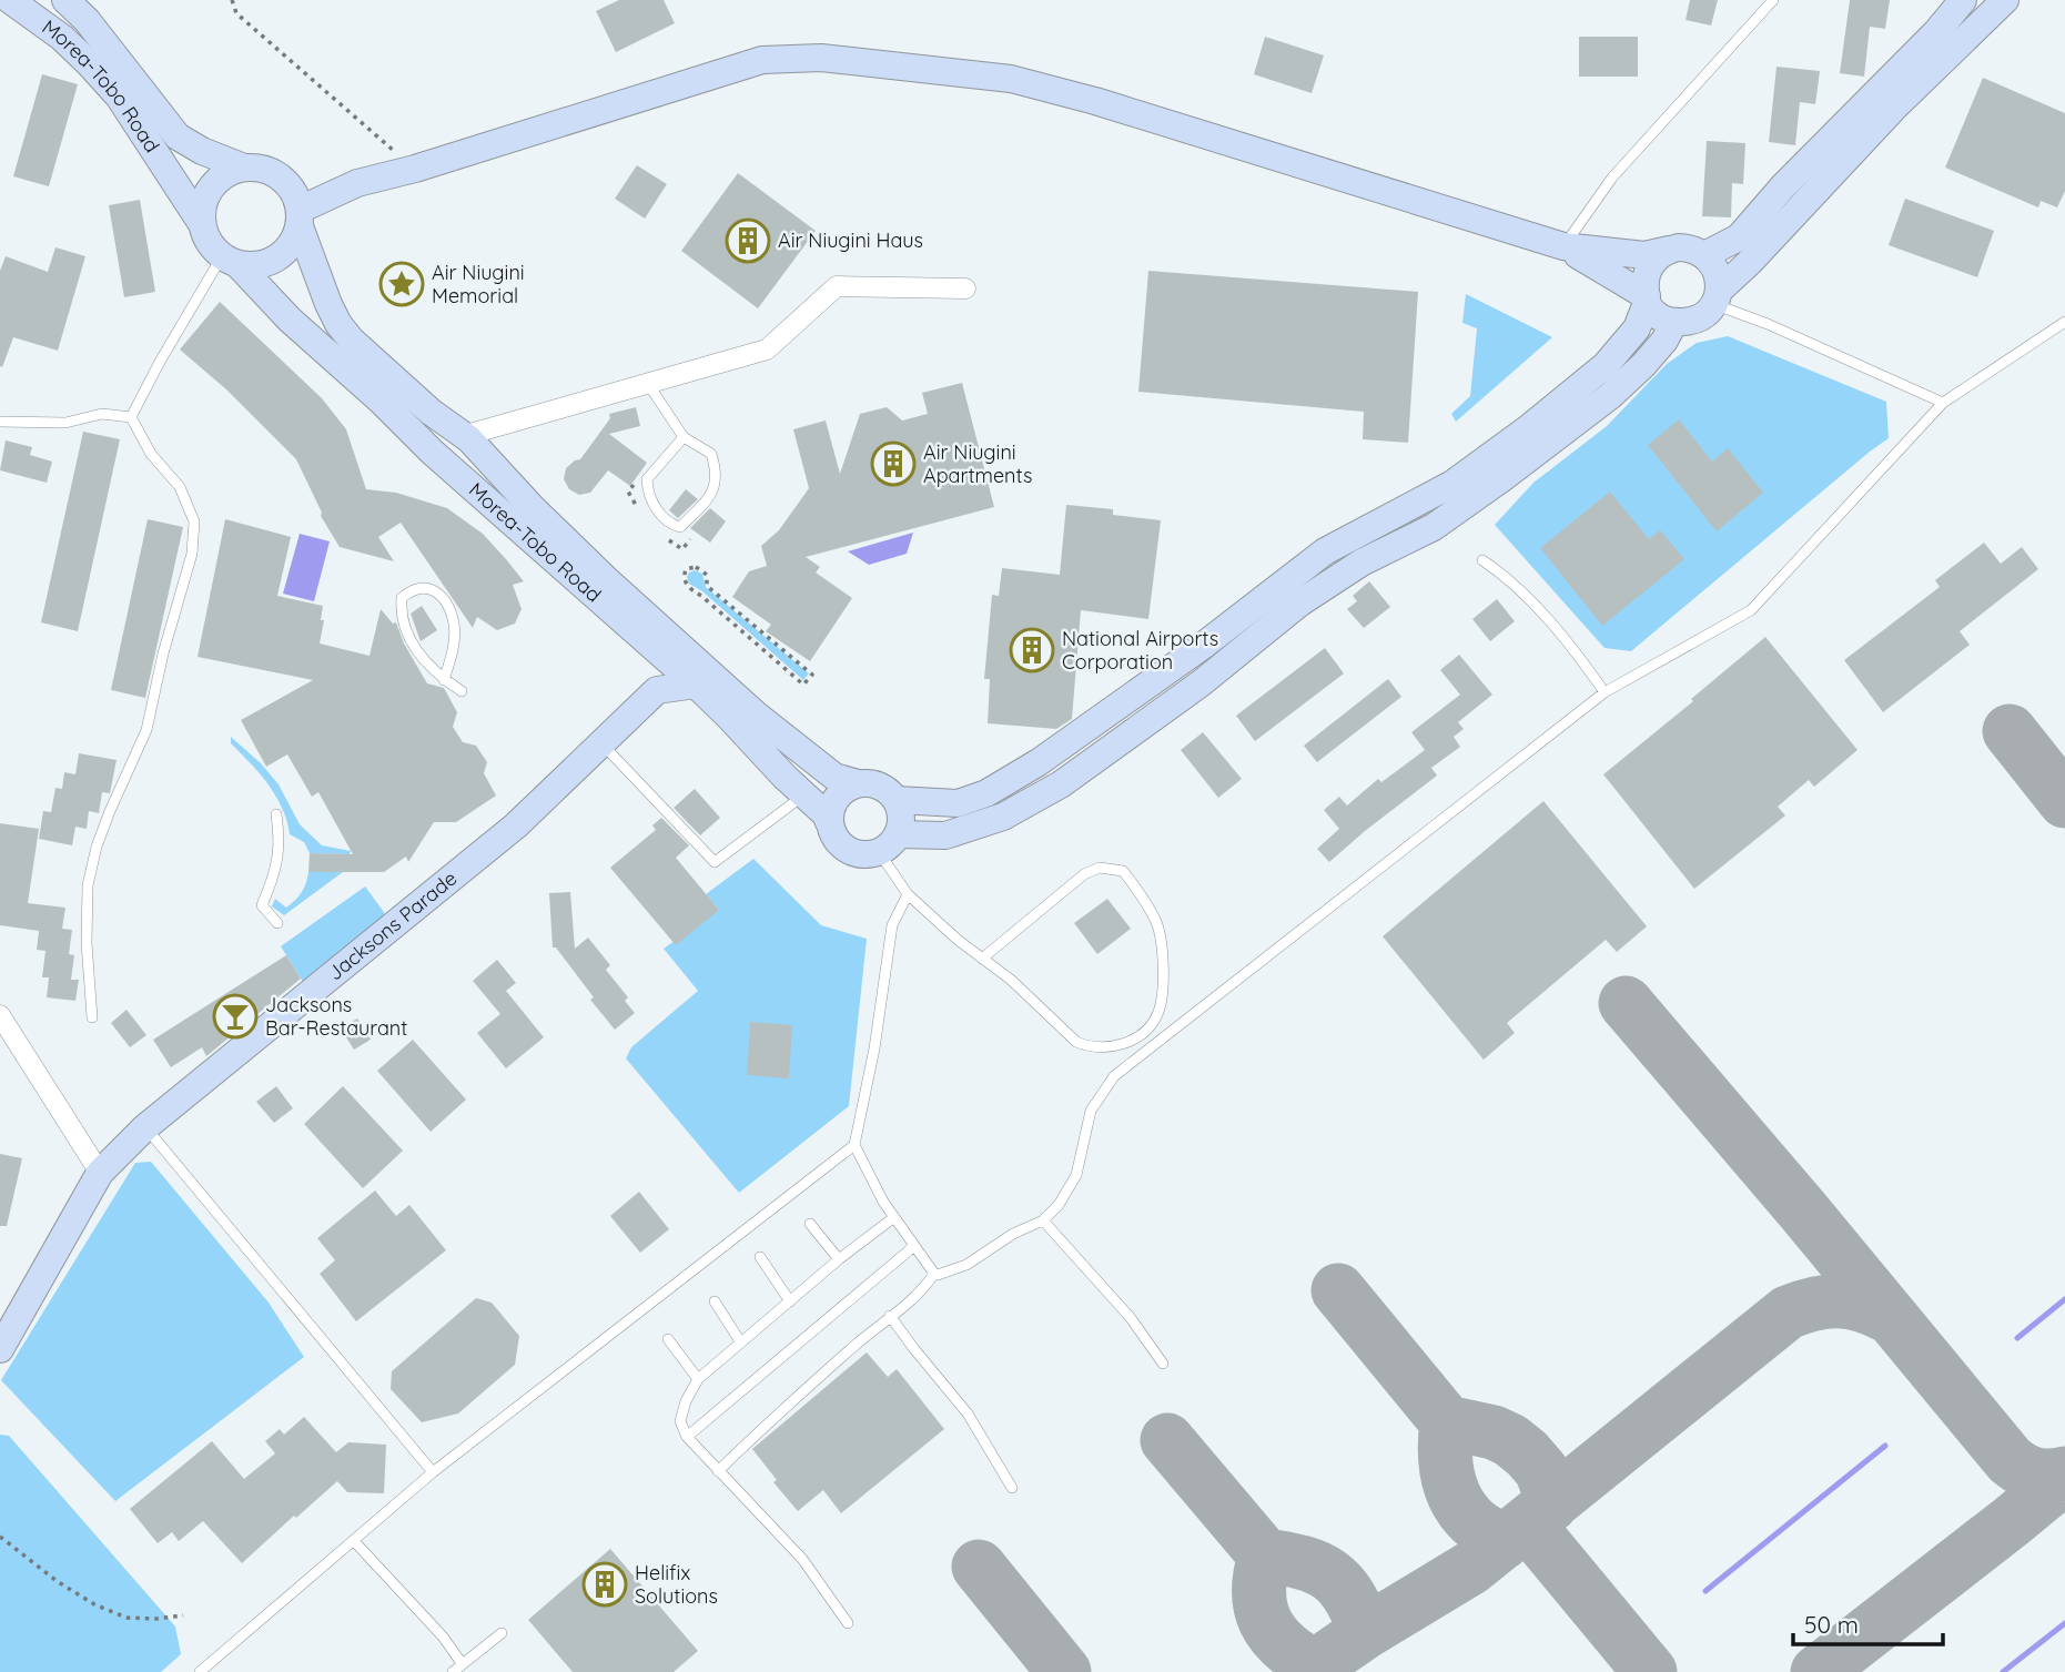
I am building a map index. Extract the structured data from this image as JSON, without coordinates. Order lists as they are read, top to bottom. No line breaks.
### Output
{"streets":{"main road":["Morea-Tobo Road","Jacksons Parade"]},"places":{"building":["Air Niugini Haus","Air Niugini Apartments","National Airports Corporation","Helifix Solutions"],"place":["Air Niugini Memorial"],"bar":["Jacksons Bar-Restaurant"]},"scale_bar":"50 m"}
